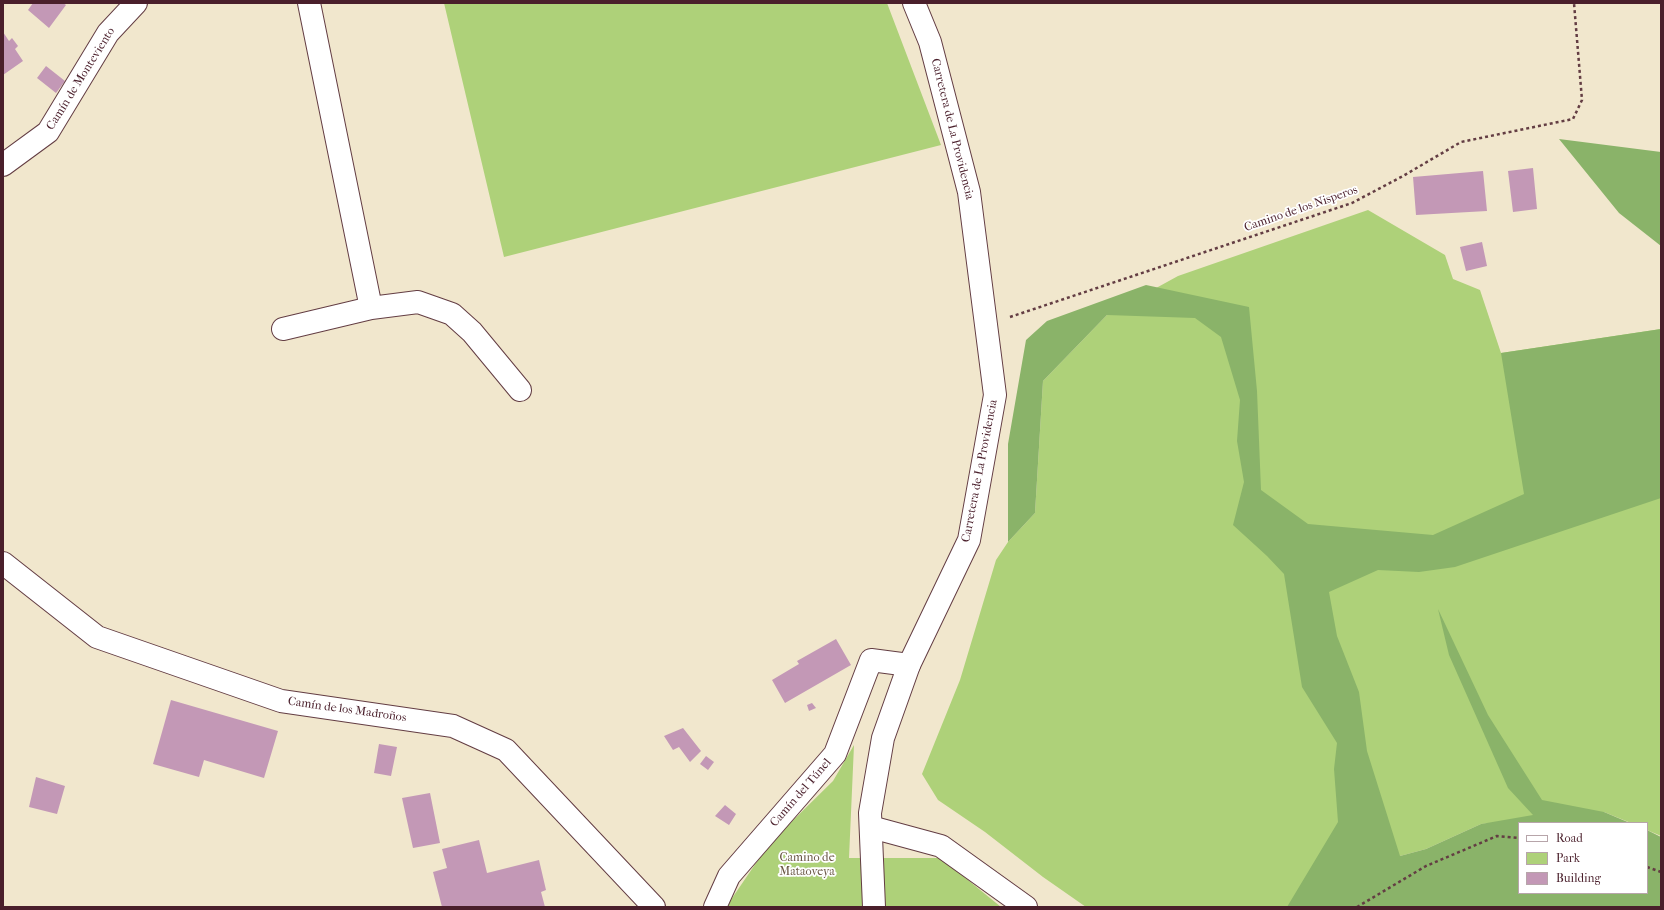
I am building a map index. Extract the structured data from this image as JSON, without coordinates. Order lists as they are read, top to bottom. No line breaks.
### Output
{"streets":{"street":["Camín de Monteviento","Carretera de La Providencia","Camín de los Madroños","Camín del Túnel"],"path":["Camino de los Nisperos"]},"crossings":[["Carretera de La Providencia","Camino de los Nisperos"],["Carretera de La Providencia","Camín del Túnel"]],"parks":["Camino de Mataoveya"],"legend":["Road","Park","Building"]}
